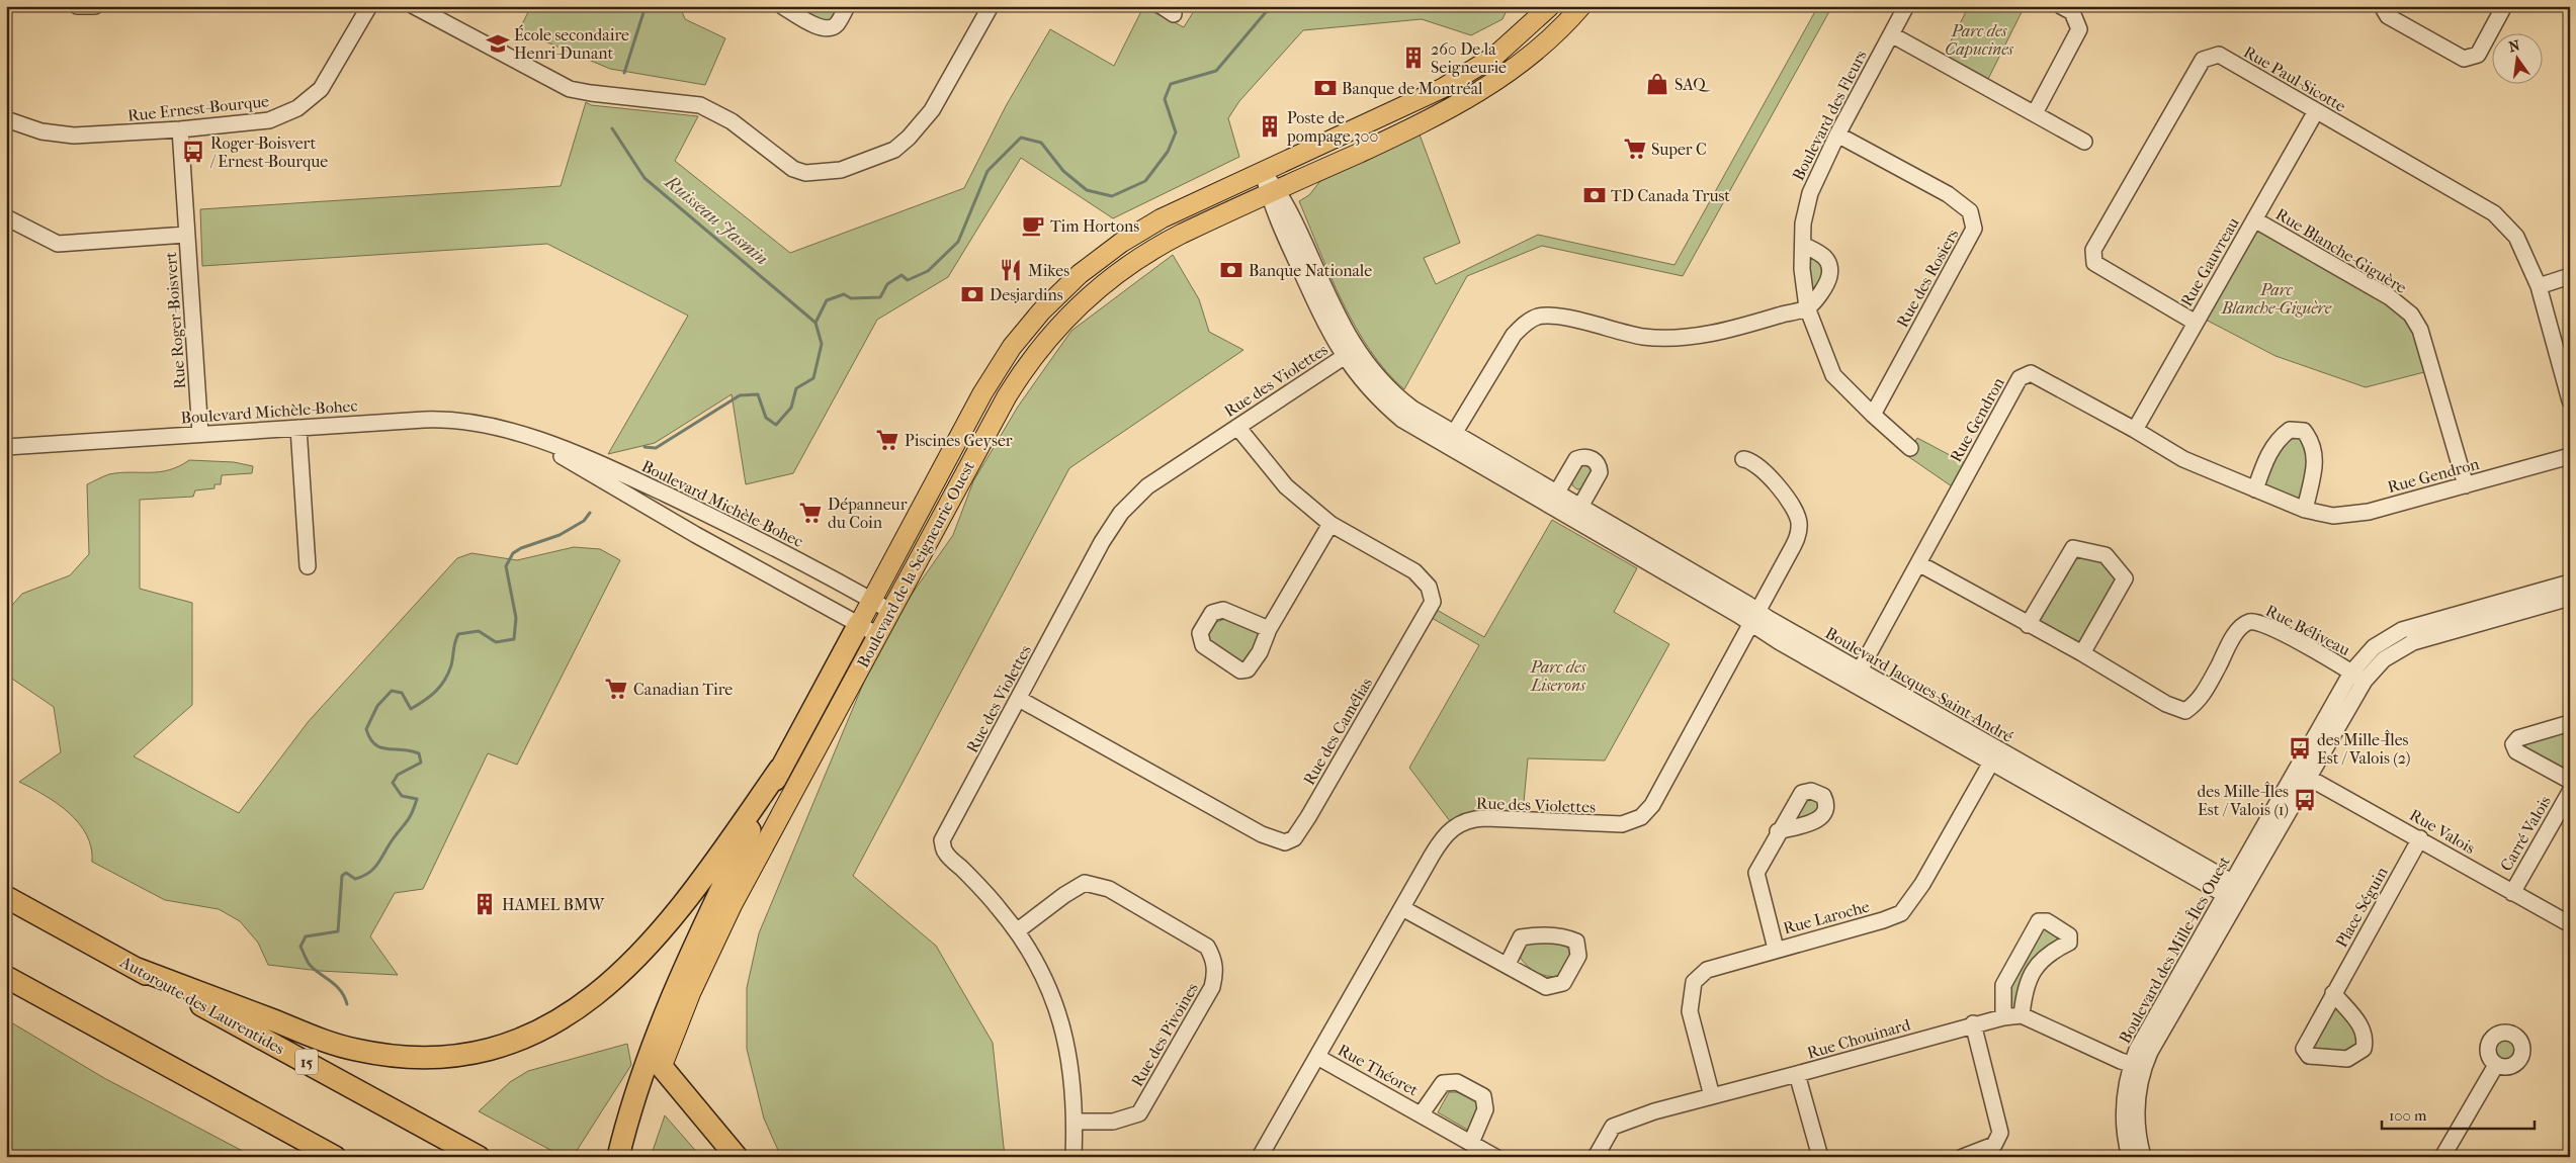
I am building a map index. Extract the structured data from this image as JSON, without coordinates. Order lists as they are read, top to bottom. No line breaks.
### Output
{"streets":{"highway":["Autoroute des Laurentides","15"],"main road":["Boulevard de la Seigneurie Ouest"],"street":["Rue Paul-Sicotte","Rue Ernest-Bourque","Boulevard des Fleurs","Rue Blanche-Giguère","Rue Gauvreau","Rue des Rosiers","Rue Roger-Boisvert","Rue des Violettes","Boulevard Michèle-Bohec","Rue Gendron","Rue Béliveau","Boulevard Jacques-Saint-André","Rue des Camélias","Rue Valois","Carré Valois","Place Séguin","Rue Laroche","Boulevard des Mille-Îles Ouest","Rue des Pivoines","Rue Chouinard","Rue Théoret"]},"crossings":[["Rue Paul-Sicotte","Rue Gauvreau"],["Rue Ernest-Bourque","Rue Roger-Boisvert"],["Boulevard des Fleurs","Rue des Rosiers"],["Rue Blanche-Giguère","Rue Gauvreau"],["Rue Blanche-Giguère","Rue Gendron"],["Rue Gauvreau","Rue Gendron"],["Rue Roger-Boisvert","Boulevard Michèle-Bohec"],["Rue des Violettes","Boulevard Jacques-Saint-André"],["Rue des Violettes","Rue des Camélias"],["Rue des Violettes","Rue des Pivoines"],["Rue des Violettes","Rue Théoret"],["Boulevard Michèle-Bohec","Boulevard de la Seigneurie Ouest"],["Rue Gendron","Rue Béliveau"],["Rue Gendron","Boulevard Jacques-Saint-André"],["Boulevard de la Seigneurie Ouest","Boulevard Jacques-Saint-André"],["Rue Béliveau","Boulevard des Mille-Îles Ouest"],["Boulevard Jacques-Saint-André","Rue Laroche"],["Boulevard Jacques-Saint-André","Boulevard des Mille-Îles Ouest"],["Rue Valois","Carré Valois"],["Rue Valois","Place Séguin"],["Rue Valois","Boulevard des Mille-Îles Ouest"],["Rue Laroche","Rue Chouinard"]],"water":["Ruisseau Jasmin"],"parks":["Parc des Capucines","Parc Blanche-Giguère","Parc des Liserons"],"places":{"school or university":["École secondaire Henri-Dunant"],"building":["260 De la Seigneurie","Poste de pompage 300","HAMEL BMW"],"shop":["SAQ"],"bank":["Banque de Montréal","TD Canada Trust","Banque Nationale","Desjardins"],"supermarket":["Super C","Piscines Geyser","Dépanneur du Coin","Canadian Tire"],"bus stop":["Roger-Boisvert / Ernest-Bourque","des Mille-Îles Est / Valois (2)","des Mille-Îles Est / Valois (1)"],"cafe":["Tim Hortons"],"restaurant":["Mikes"]},"scale_bar":"100 m","north":"top"}
